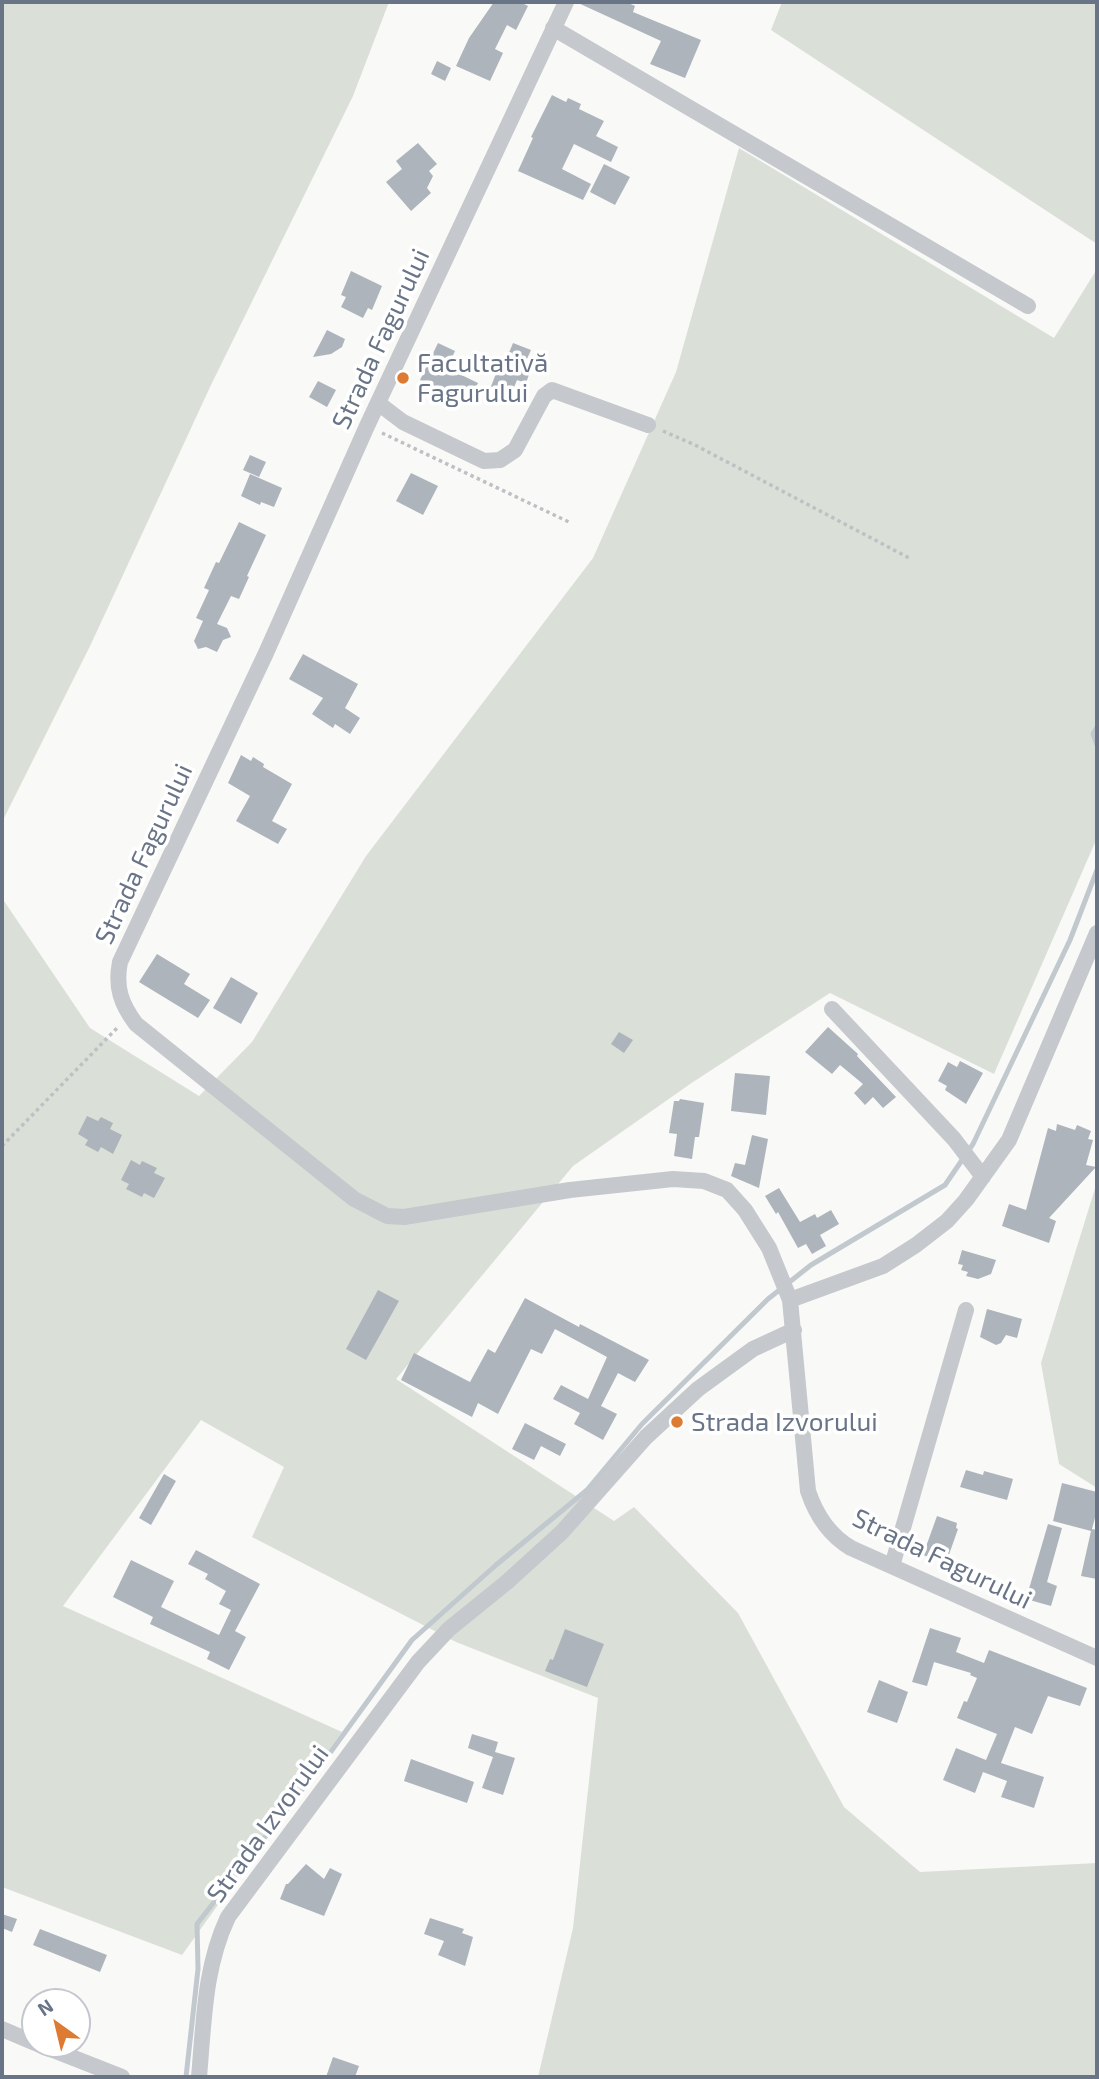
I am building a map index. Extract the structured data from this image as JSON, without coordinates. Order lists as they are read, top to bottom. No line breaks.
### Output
{"streets":{"street":["Strada Fagurului","Strada Izvorului"]},"crossings":[["Strada Fagurului","Strada Izvorului"]],"places":["Facultativă Fagurului","Strada Izvorului"],"north":"top left"}
